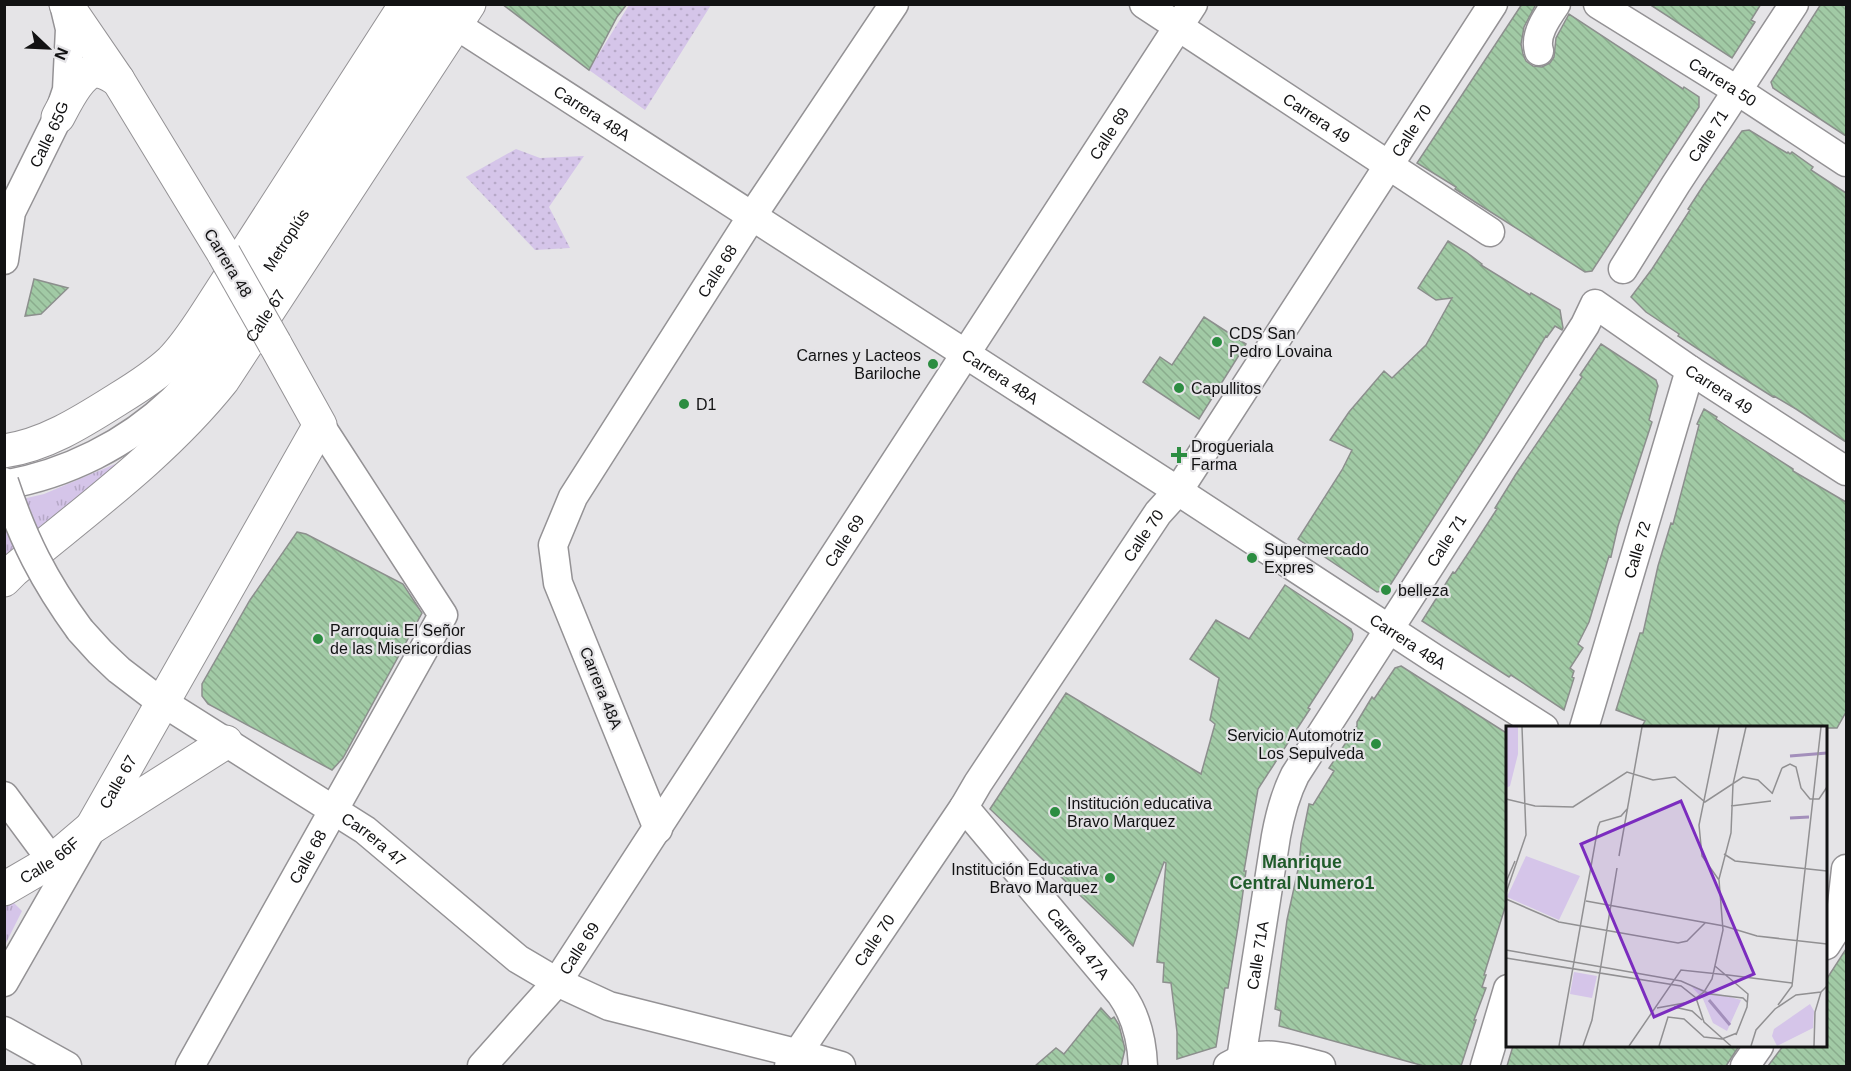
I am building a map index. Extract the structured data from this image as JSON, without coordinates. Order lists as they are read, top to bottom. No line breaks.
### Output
{"streets":{"main road":["Carrera 48","Calle 67","Calle 66F"],"street":["Carrera 50","Carrera 48A","Carrera 49","Calle 70","Calle 69","Calle 65G","Calle 71","Metroplús","Calle 68","Calle 72","Carrera 47","Carrera 47A","Calle 71A"]},"crossings":[["Carrera 50","Calle 71"],["Carrera 48A","Calle 70"],["Carrera 48A","Calle 69"],["Carrera 48A","Calle 71"],["Carrera 48A","Metroplús"],["Carrera 48A","Calle 68"],["Carrera 48A","Calle 67"],["Carrera 49","Calle 70"],["Carrera 49","Calle 69"],["Carrera 49","Calle 71"],["Carrera 49","Calle 72"],["Calle 70","Carrera 47"],["Calle 70","Carrera 47A"],["Calle 69","Carrera 47"],["Calle 65G","Carrera 48"],["Calle 71","Calle 71A"],["Metroplús","Calle 67"],["Metroplús","Carrera 47"],["Carrera 48","Calle 68"],["Carrera 48","Calle 67"],["Calle 68","Carrera 47"],["Calle 67","Carrera 47"],["Calle 67","Calle 66F"]],"districts":["Manrique Central Numero1"],"places":{"other":["CDS San Pedro Lovaina","Carnes y Lacteos Bariloche","Capullitos","D1","Supermercado Expres","belleza","Parroquia El Señor de las Misericordias","Servicio Automotriz Los Sepulveda","Institución educativa Bravo Marquez","Institución Educativa Bravo Marquez"],"health":["Drogueriala Farma"]},"north":"bottom right"}
